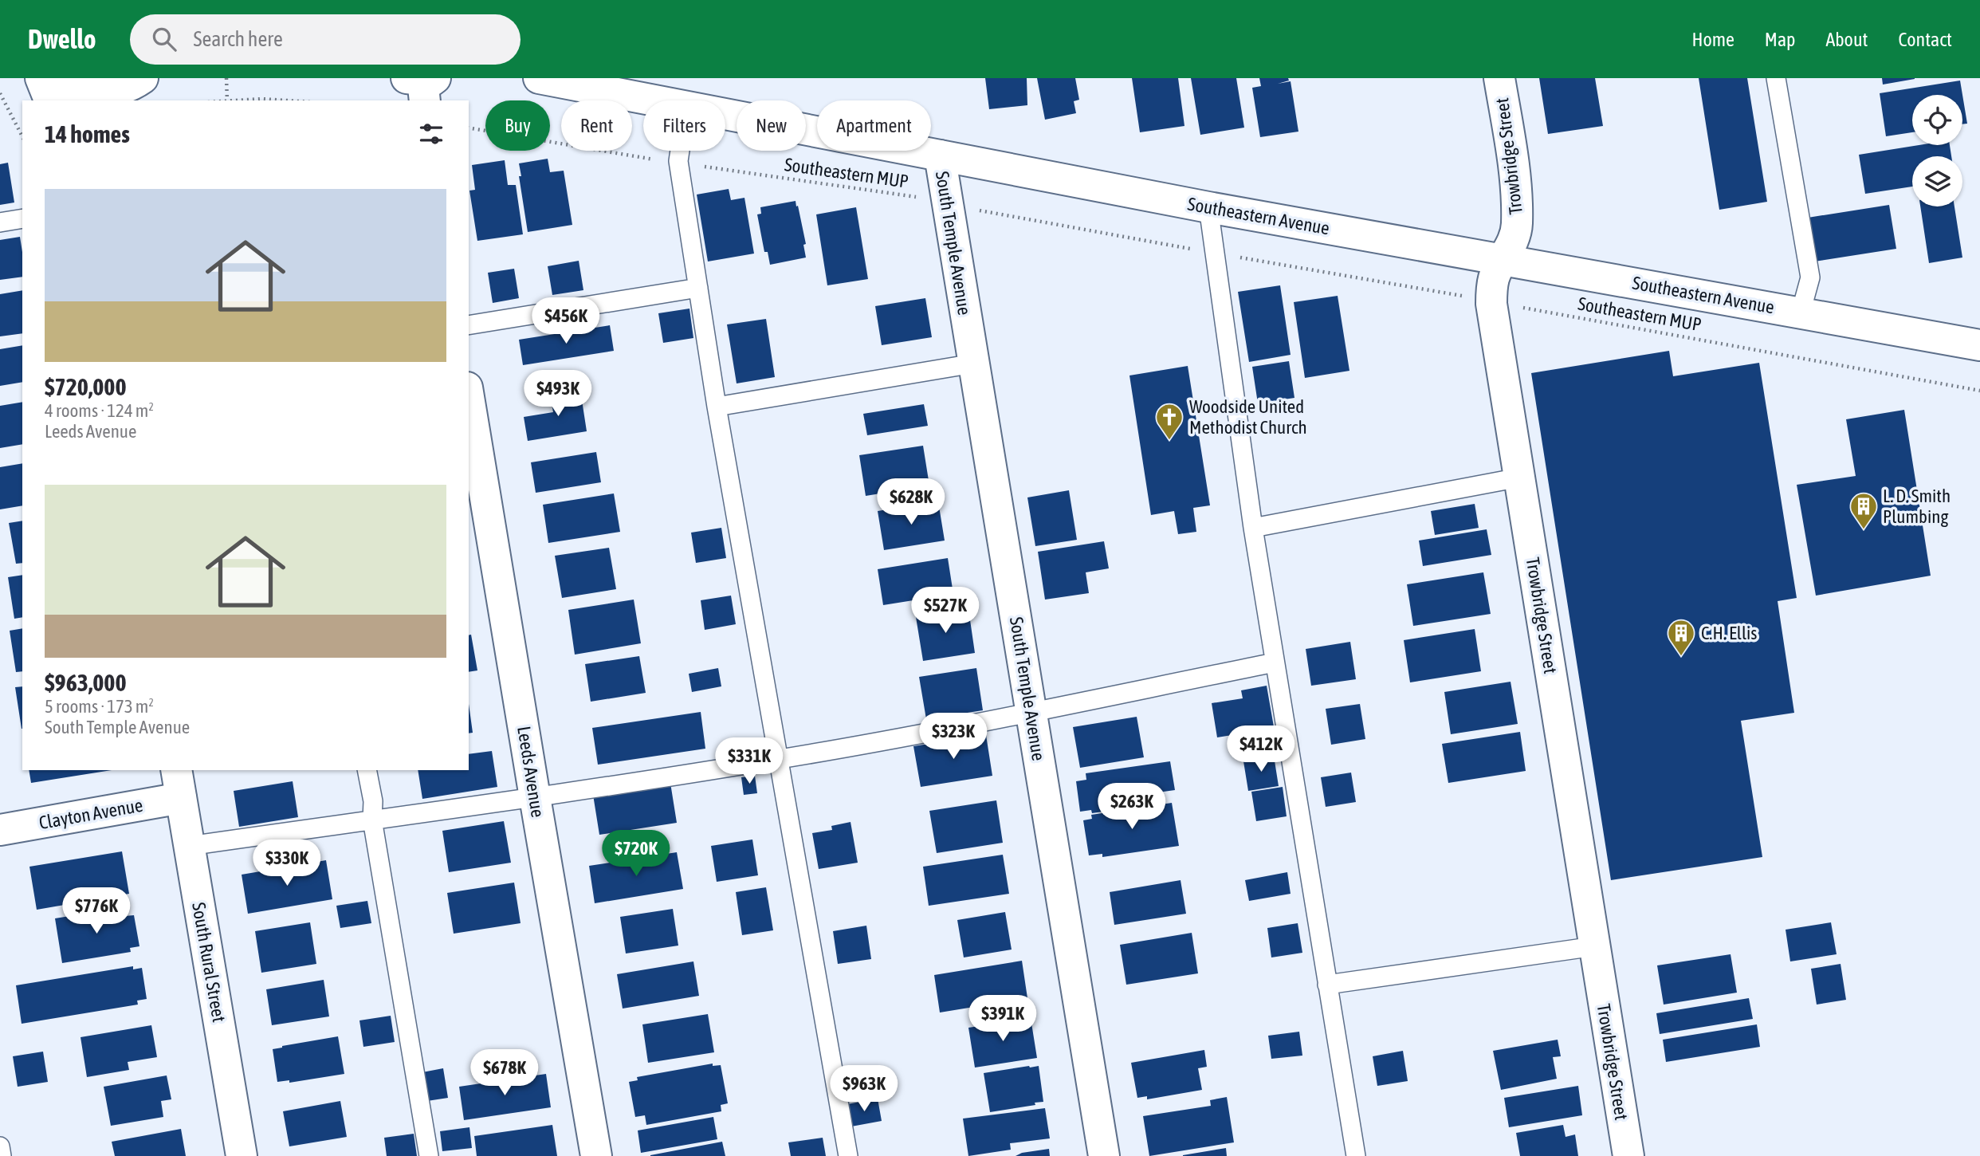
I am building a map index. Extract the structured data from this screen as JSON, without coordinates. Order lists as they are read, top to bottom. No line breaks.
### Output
{"streets":{"street":["Trowbridge Street","Southeastern Avenue","South Temple Avenue","Leeds Avenue","Clayton Avenue","South Rural Street"],"path":["Southeastern MUP"]},"crossings":[["Trowbridge Street","Southeastern Avenue"],["Southeastern Avenue","South Temple Avenue"],["Clayton Avenue","South Rural Street"]],"places":{"church":["Woodside United Methodist Church"],"building":["L. D. Smith Plumbing","C.H. Ellis"]},"page":{"header":"Dwello","search":"Search here","nav":["Home","Map","About","Contact"],"chip":["Buy","Rent","Filters","New","Apartment"],"heading":"14 homes","list":[{"name":"$720,000","note":"4 rooms · 124 m² · Leeds Avenue"},{"name":"$963,000","note":"5 rooms · 173 m² · South Temple Avenue"}],"price":["$456K","$493K","$628K","$527K","$323K","$412K","$331K","$263K","$720K","$330K","$776K","$391K","$678K","$963K"]}}
